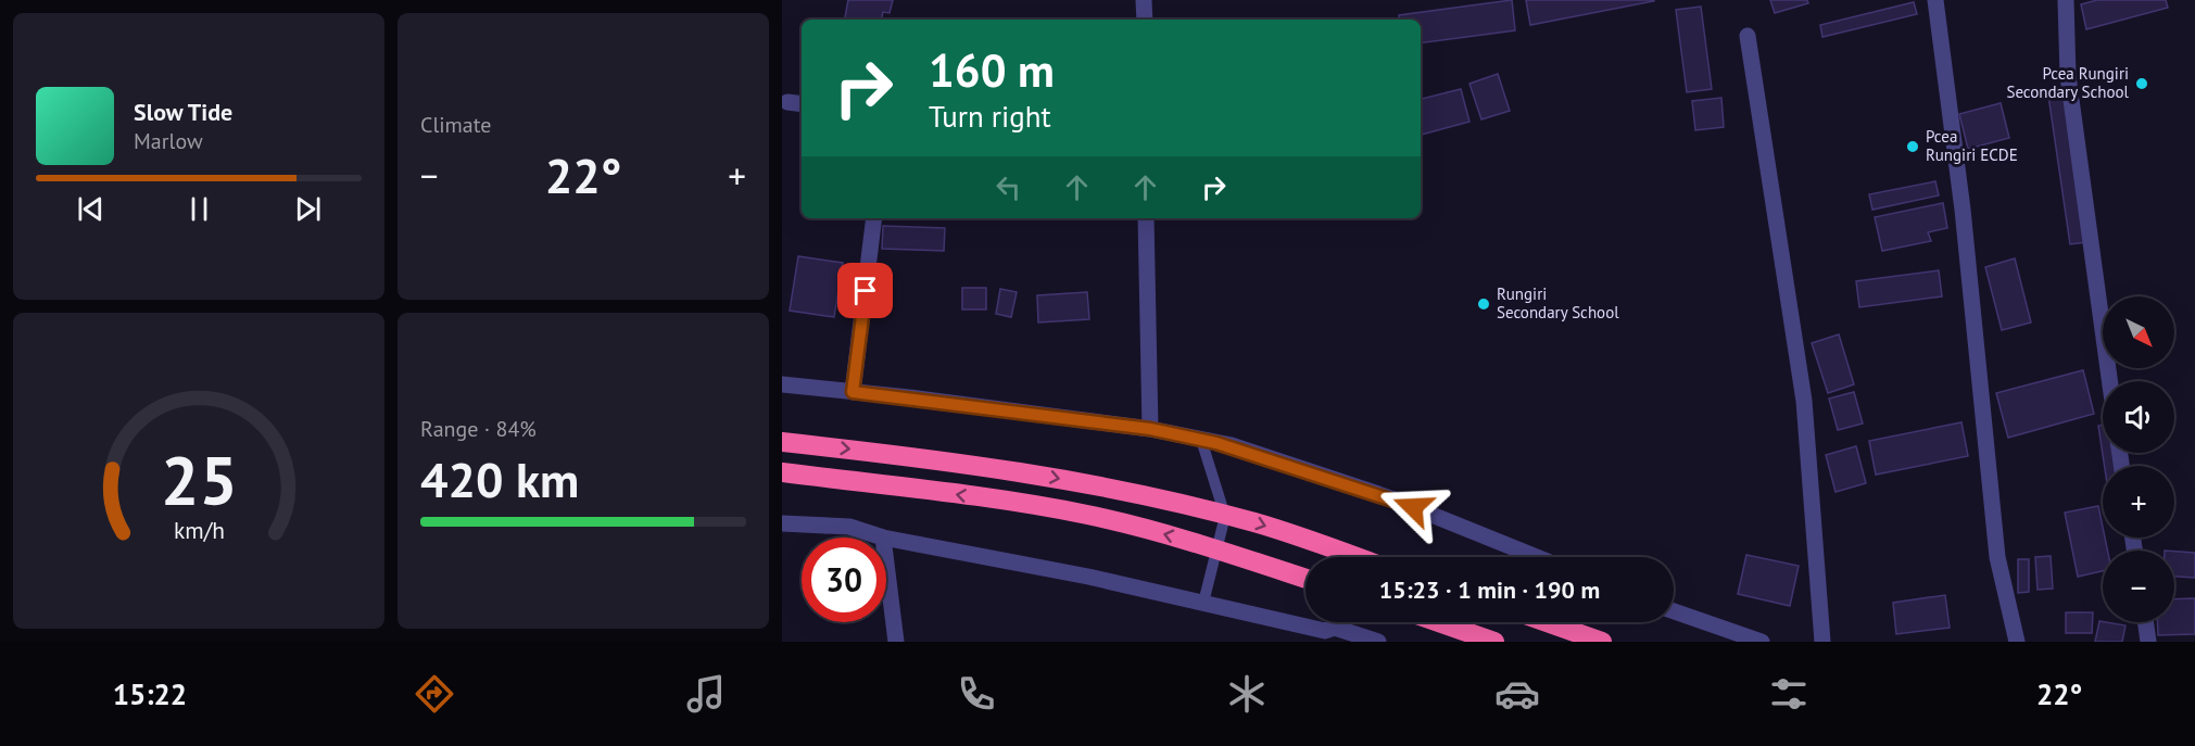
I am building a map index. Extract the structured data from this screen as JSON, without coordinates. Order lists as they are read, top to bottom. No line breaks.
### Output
{"places":["Pcea Rungiri Secondary School","Pcea Rungiri ECDE","Rungiri Secondary School"],"north":"bottom right","page":{"tile":["Climate",["Range · 84%","420 km"]],"turn":["160 m","Turn right"],"song":["Slow Tide","Marlow"],"heat":["−","22°","+"],"map_buttons":["+","−"],"limit":"30","trip":"15:23 · 1 min · 190 m","tabs":["15:22","22°"],"gauge":["25","km/h"]}}
